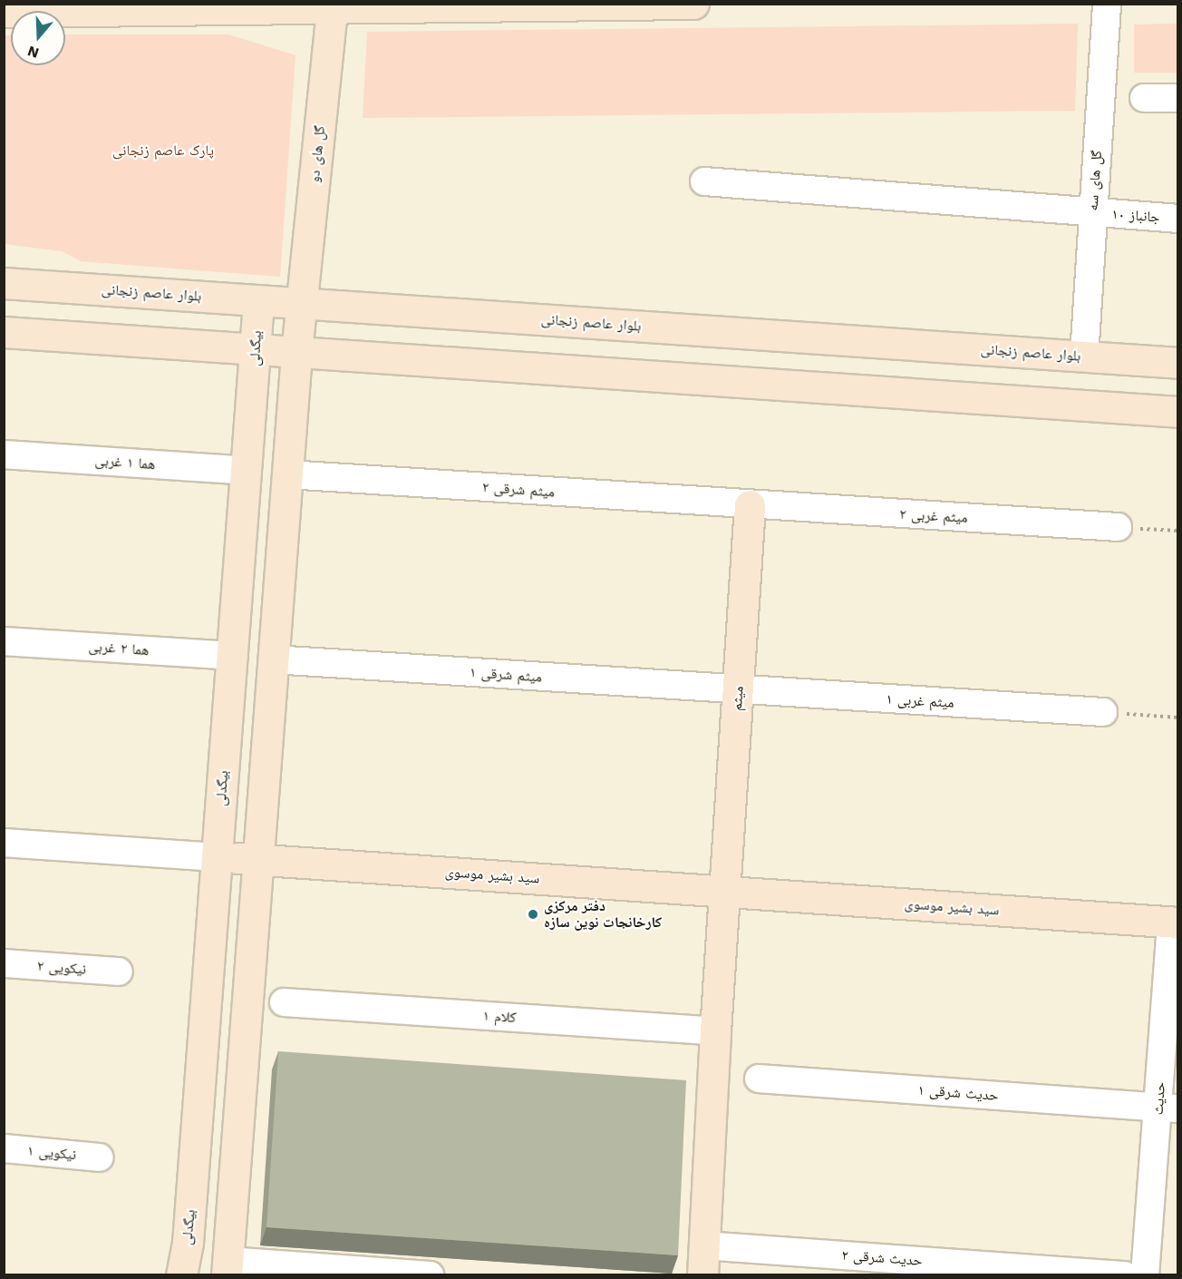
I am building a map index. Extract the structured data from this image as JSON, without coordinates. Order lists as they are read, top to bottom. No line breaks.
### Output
{"streets":{"main road":["گل های دو","بلوار عاصم زنجانی","بیگدلی","میثم","سید بشیر موسوی"],"street":["گل های سه","جانباز ۱۰","هما ۱ غربی","میثم شرقی ۲","میثم غربی ۲","هما ۲ غربی","میثم شرقی ۱","میثم غربی ۱","نیکویی ۲","کلام ۱","حدیث شرقی ۱","حدیث","نیکویی ۱","حدیث شرقی ۲"]},"crossings":[["گل های دو","بلوار عاصم زنجانی"],["گل های سه","جانباز ۱۰"],["گل های سه","بلوار عاصم زنجانی"],["بلوار عاصم زنجانی","بیگدلی"],["بیگدلی","هما ۱ غربی"],["بیگدلی","هما ۲ غربی"],["بیگدلی","سید بشیر موسوی"],["میثم شرقی ۲","میثم غربی ۲"],["میثم شرقی ۲","میثم"],["میثم غربی ۲","میثم"],["میثم شرقی ۱","میثم"],["میثم شرقی ۱","میثم غربی ۱"],["میثم","میثم غربی ۱"],["میثم","سید بشیر موسوی"],["سید بشیر موسوی","حدیث"],["حدیث شرقی ۱","حدیث"]],"parks":["پارک عاصم زنجانی"],"places":["دفتر مرکزی کارخانجات نوین سازه"],"north":"bottom"}
